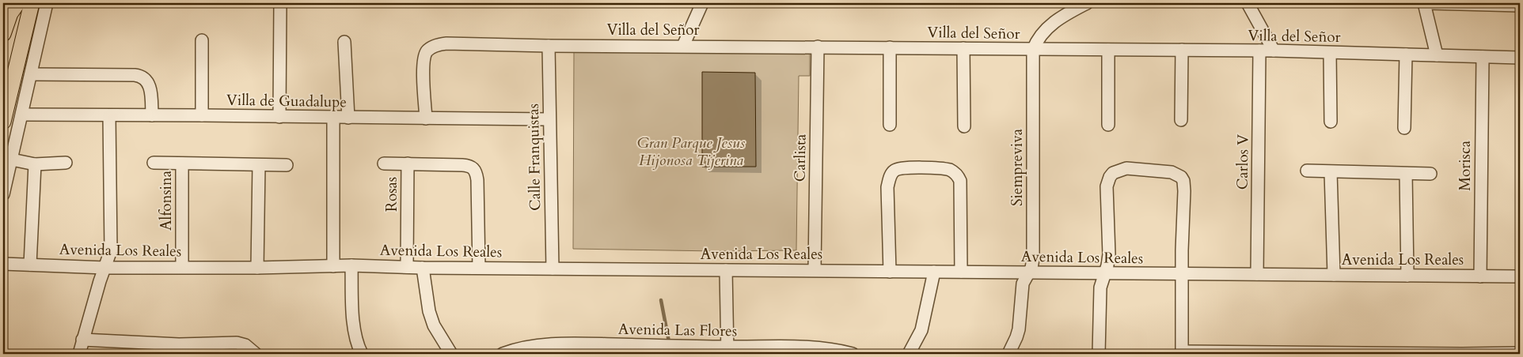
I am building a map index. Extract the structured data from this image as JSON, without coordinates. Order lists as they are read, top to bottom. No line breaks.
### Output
{"streets":{"street":["Villa del Señor","Villa de Guadalupe","Calle Franquistas","Carlista","Carlos V","Morisca","Siempreviva","Rosas","Alfonsina","Avenida Los Reales","Avenida Las Flores"]},"crossings":[["Villa del Señor","Villa de Guadalupe"],["Villa del Señor","Calle Franquistas"],["Villa del Señor","Carlista"],["Villa del Señor","Carlos V"],["Villa del Señor","Morisca"],["Villa del Señor","Siempreviva"],["Villa de Guadalupe","Calle Franquistas"],["Calle Franquistas","Avenida Los Reales"],["Carlista","Avenida Los Reales"],["Carlos V","Avenida Los Reales"],["Morisca","Avenida Los Reales"],["Siempreviva","Avenida Los Reales"],["Rosas","Avenida Los Reales"],["Alfonsina","Avenida Los Reales"]],"parks":["Gran Parque Jesus Hijonosa Tijerina"]}
